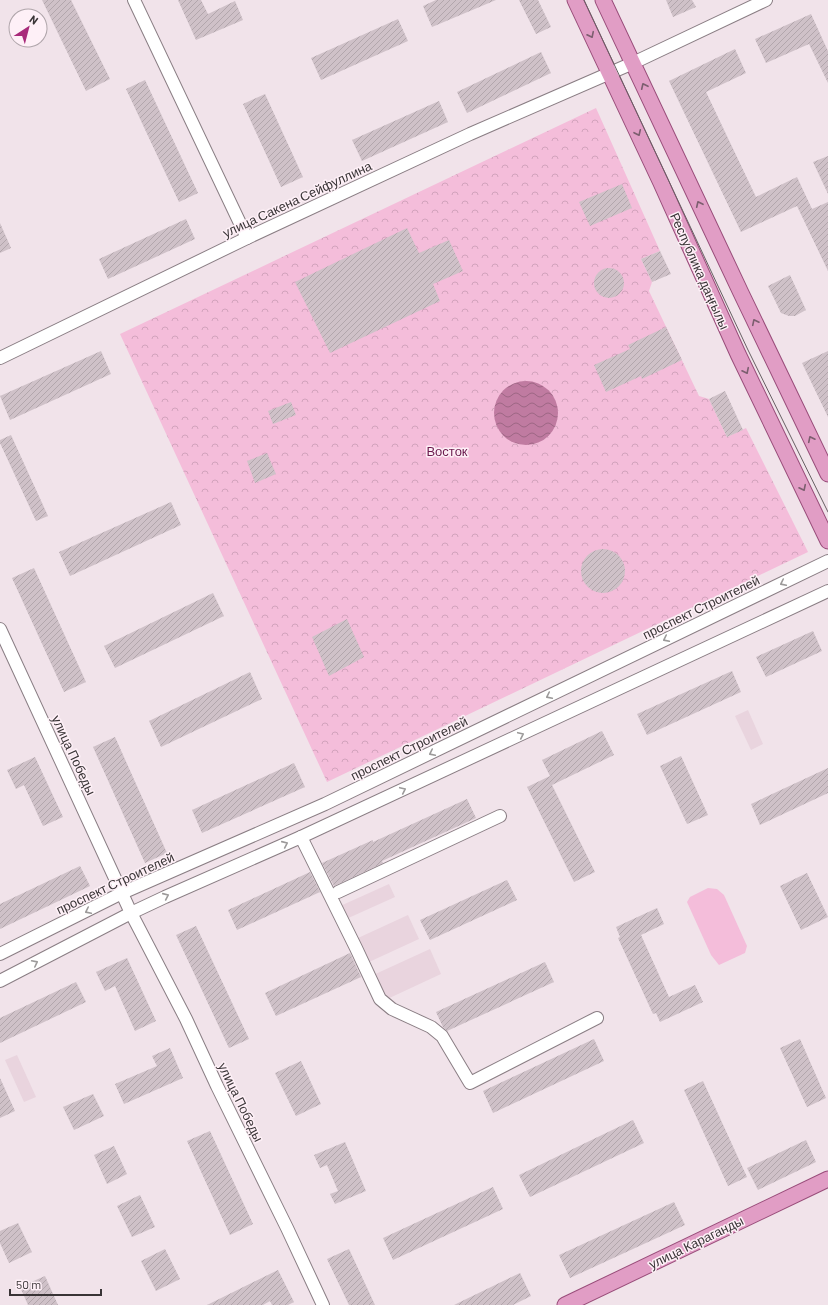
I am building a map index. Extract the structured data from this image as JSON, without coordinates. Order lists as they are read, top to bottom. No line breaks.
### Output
{"streets":{"main road":["Республика даңғылы","улица Караганды"],"street":["улица Сакена Сейфуллина","проспект Строителей","улица Победы"]},"crossings":[["улица Сакена Сейфуллина","Республика даңғылы"],["проспект Строителей","улица Победы"]],"parks":["Восток"],"scale_bar":"50 m","north":"top right"}
